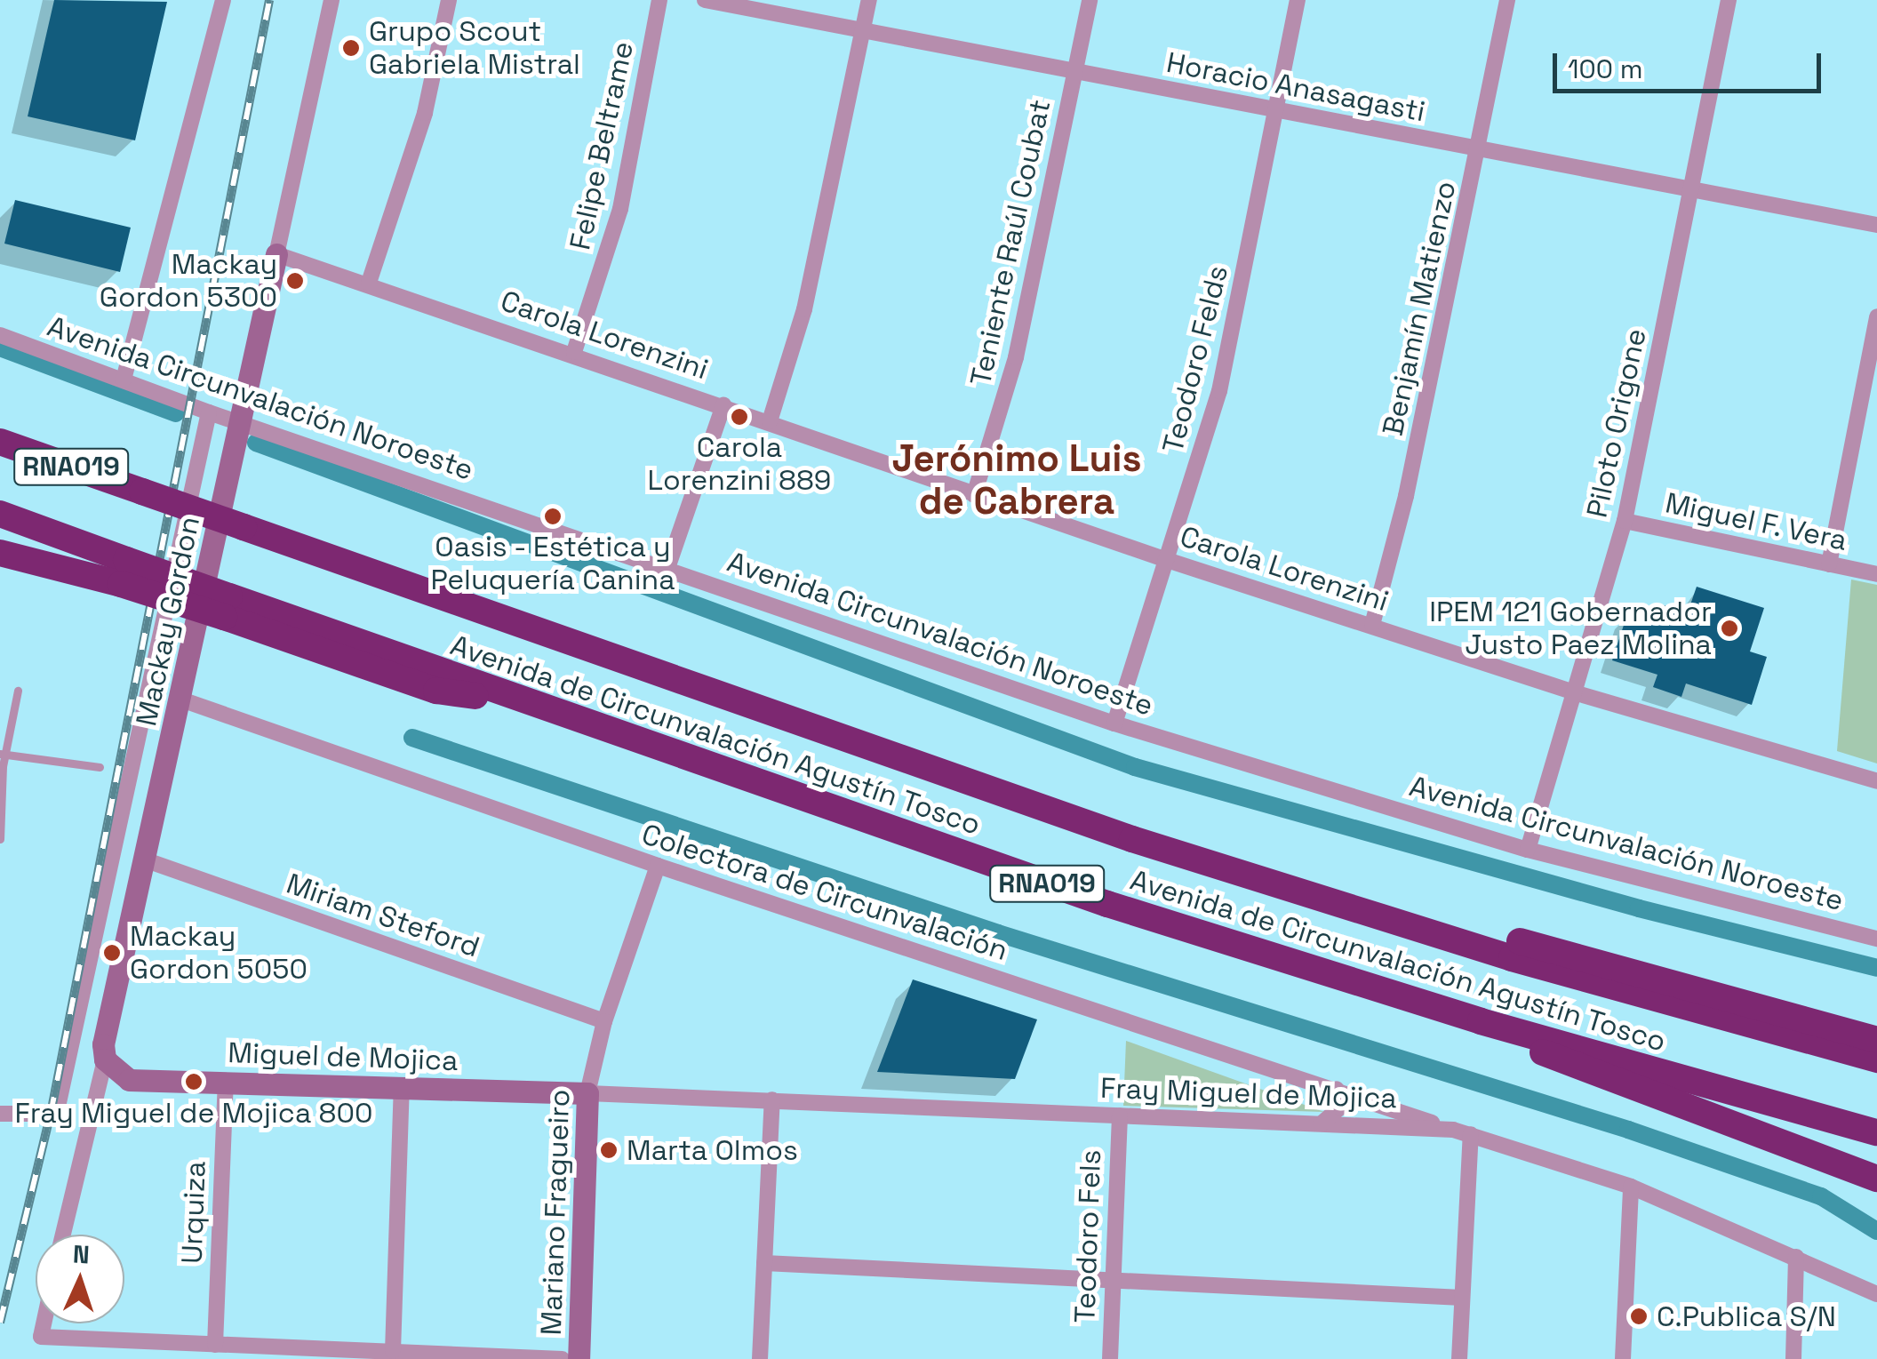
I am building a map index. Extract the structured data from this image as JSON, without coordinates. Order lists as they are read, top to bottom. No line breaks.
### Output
{"streets":{"highway":["RNA019","Avenida de Circunvalación Agustín Tosco"],"main road":["Mackay Gordon","Miguel de Mojica","Mariano Fragueiro"],"street":["Horacio Anasagasti","Felipe Beltrame","Teniente Raúl Coubat","Benjamín Matienzo","Carola Lorenzini","Teodoro Felds","Avenida Circunvalación Noroeste","Piloto Origone","Miguel F. Vera","Colectora de Circunvalación","Miriam Steford","Fray Miguel de Mojica","Urquiza","Teodoro Fels"]},"crossings":[["Horacio Anasagasti","Teniente Raúl Coubat"],["Horacio Anasagasti","Benjamín Matienzo"],["Horacio Anasagasti","Teodoro Felds"],["Horacio Anasagasti","Piloto Origone"],["Felipe Beltrame","Carola Lorenzini"],["Teniente Raúl Coubat","Carola Lorenzini"],["Benjamín Matienzo","Carola Lorenzini"],["Carola Lorenzini","Teodoro Felds"],["Carola Lorenzini","Piloto Origone"],["Carola Lorenzini","Mackay Gordon"],["Teodoro Felds","Avenida Circunvalación Noroeste"],["Avenida Circunvalación Noroeste","Piloto Origone"],["Avenida Circunvalación Noroeste","Mackay Gordon"],["Piloto Origone","Miguel F. Vera"],["Mackay Gordon","Colectora de Circunvalación"],["Mackay Gordon","Miriam Steford"],["Mackay Gordon","Miguel de Mojica"],["Colectora de Circunvalación","Fray Miguel de Mojica"],["Colectora de Circunvalación","Mariano Fragueiro"],["Miriam Steford","Mariano Fragueiro"],["Miguel de Mojica","Fray Miguel de Mojica"],["Miguel de Mojica","Urquiza"],["Miguel de Mojica","Mariano Fragueiro"],["Fray Miguel de Mojica","Mariano Fragueiro"],["Fray Miguel de Mojica","Teodoro Fels"]],"districts":["Jerónimo Luis de Cabrera"],"places":["Grupo Scout Gabriela Mistral","Mackay Gordon 5300","Carola Lorenzini 889","Oasis - Estética y Peluquería Canina","IPEM 121 Gobernador Justo Paez Molina","Mackay Gordon 5050","Fray Miguel de Mojica 800","Marta Olmos","C.Publica S/N"],"scale_bar":"100 m","north":"top"}
